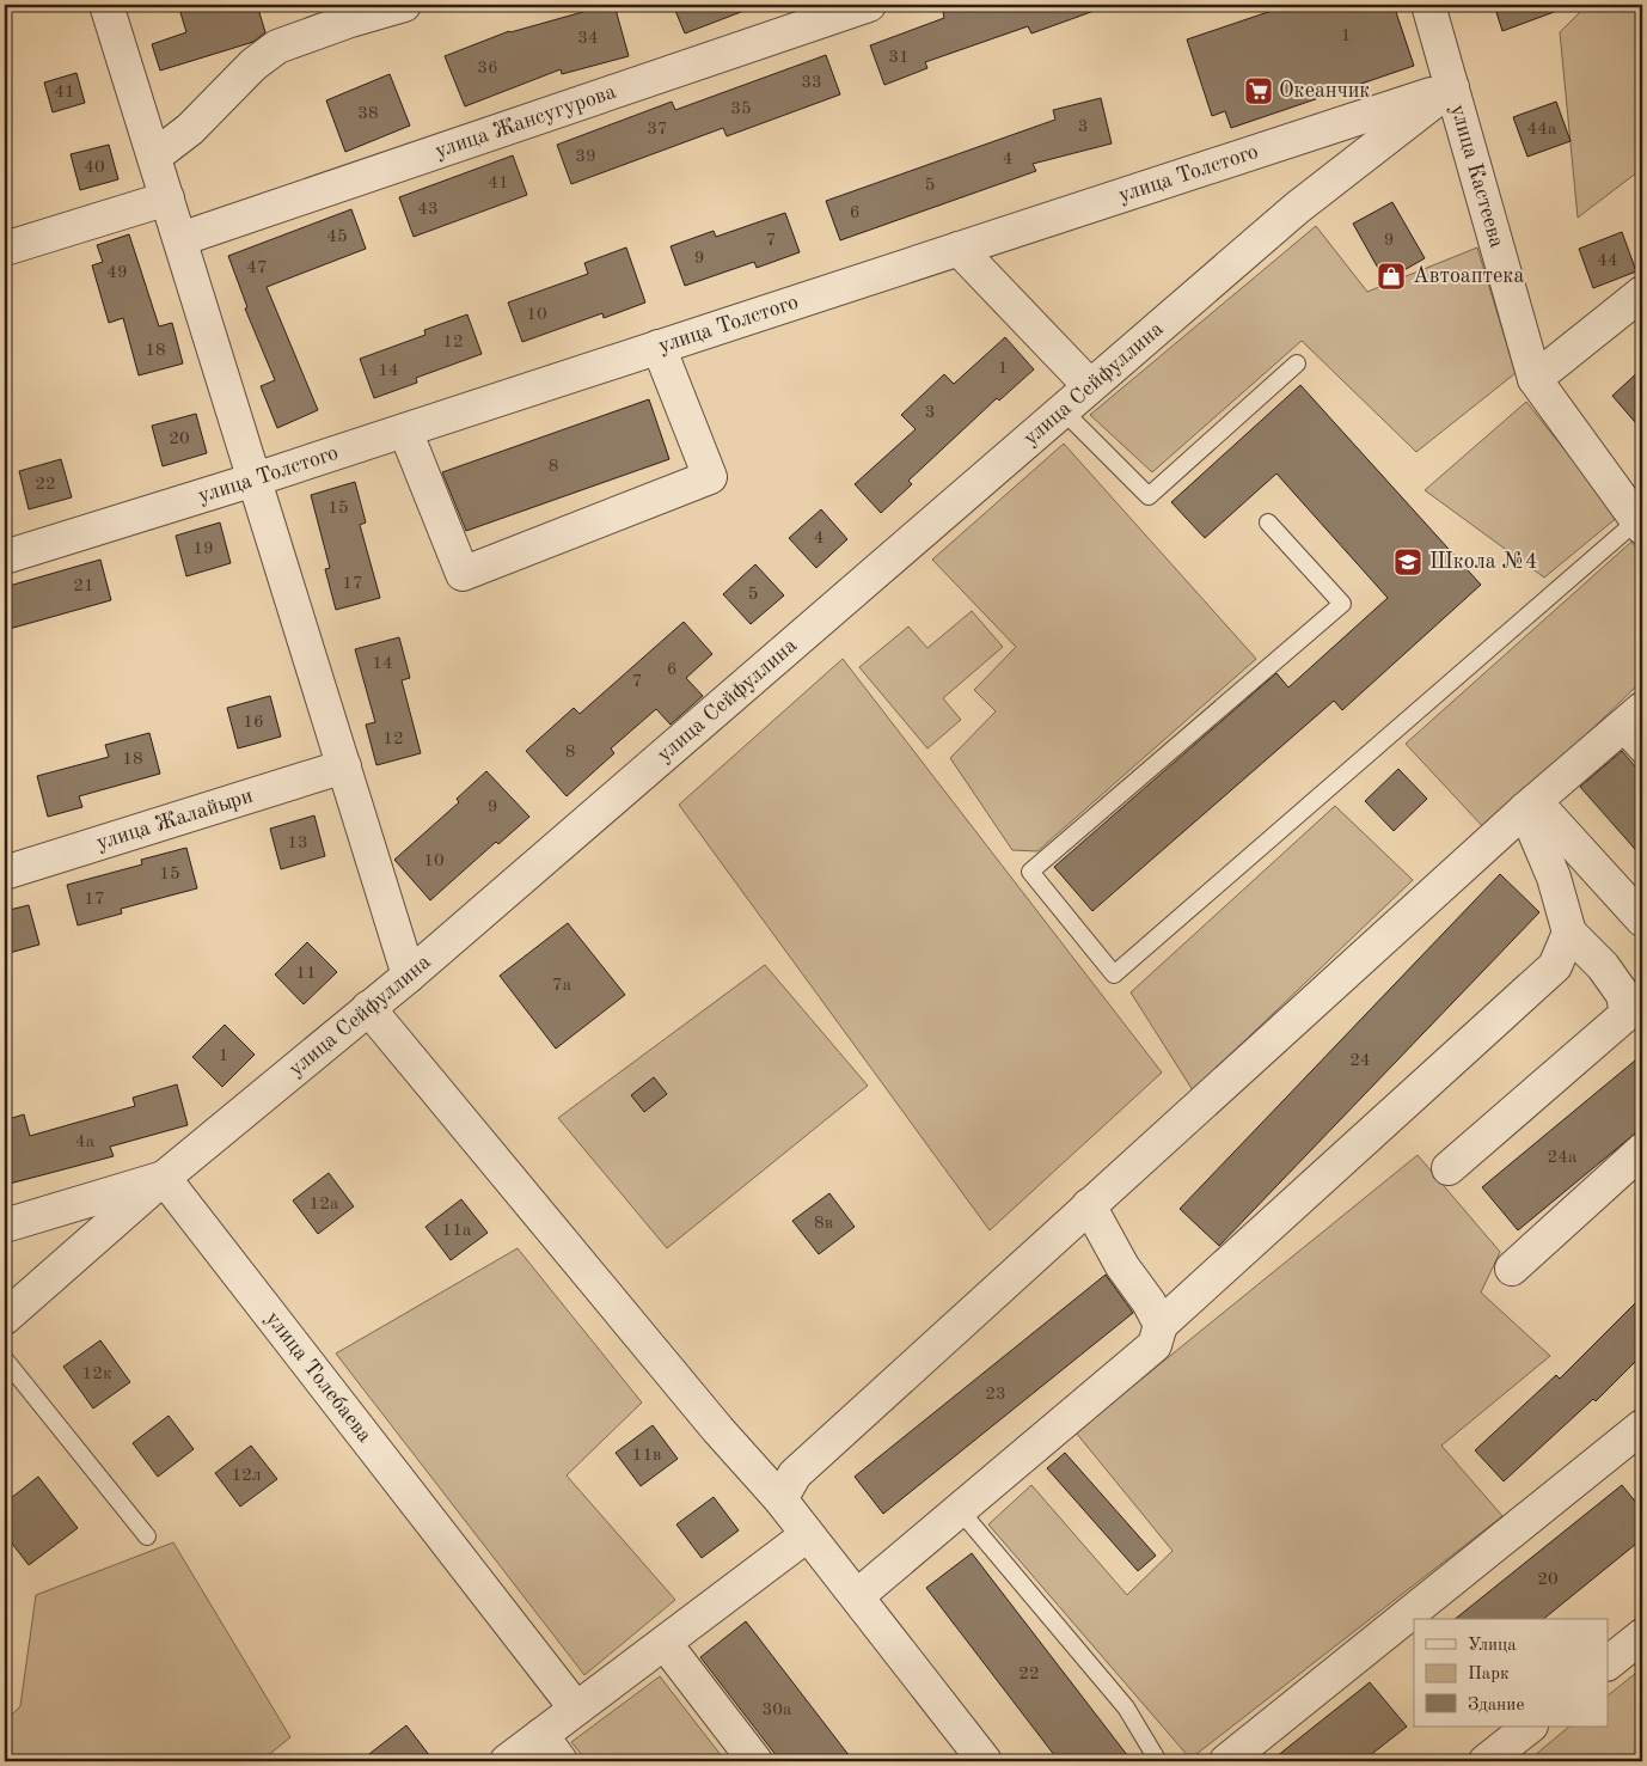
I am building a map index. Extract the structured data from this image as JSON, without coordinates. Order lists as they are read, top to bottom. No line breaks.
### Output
{"streets":{"street":["улица Жансугурова","улица Толстого","улица Кастеева","улица Сейфуллина","улица Жалайыри","улица Толебаева"]},"crossings":[["улица Толстого","улица Кастеева"],["улица Толстого","улица Сейфуллина"],["улица Кастеева","улица Сейфуллина"],["улица Сейфуллина","улица Толебаева"]],"places":{"supermarket":["Океанчик"],"shop":["Автоаптека"],"school or university":["Школа №4"]},"house_numbers":["1","34","31","36","33","41","35","38","3","37","44а","39","4","40","41","5","43","6","45","7","9","9","44","47","49","10","12","18","1","14","3","20","8","22","15","4","19","17","21","5","14","6","7","16","12","8","18","9","13","10","15","17","11","7а","1","24","4а","24а","12а","8в","11а","12к","23","11в","12л","20","22","30а"],"legend":["Улица","Парк","Здание"]}
